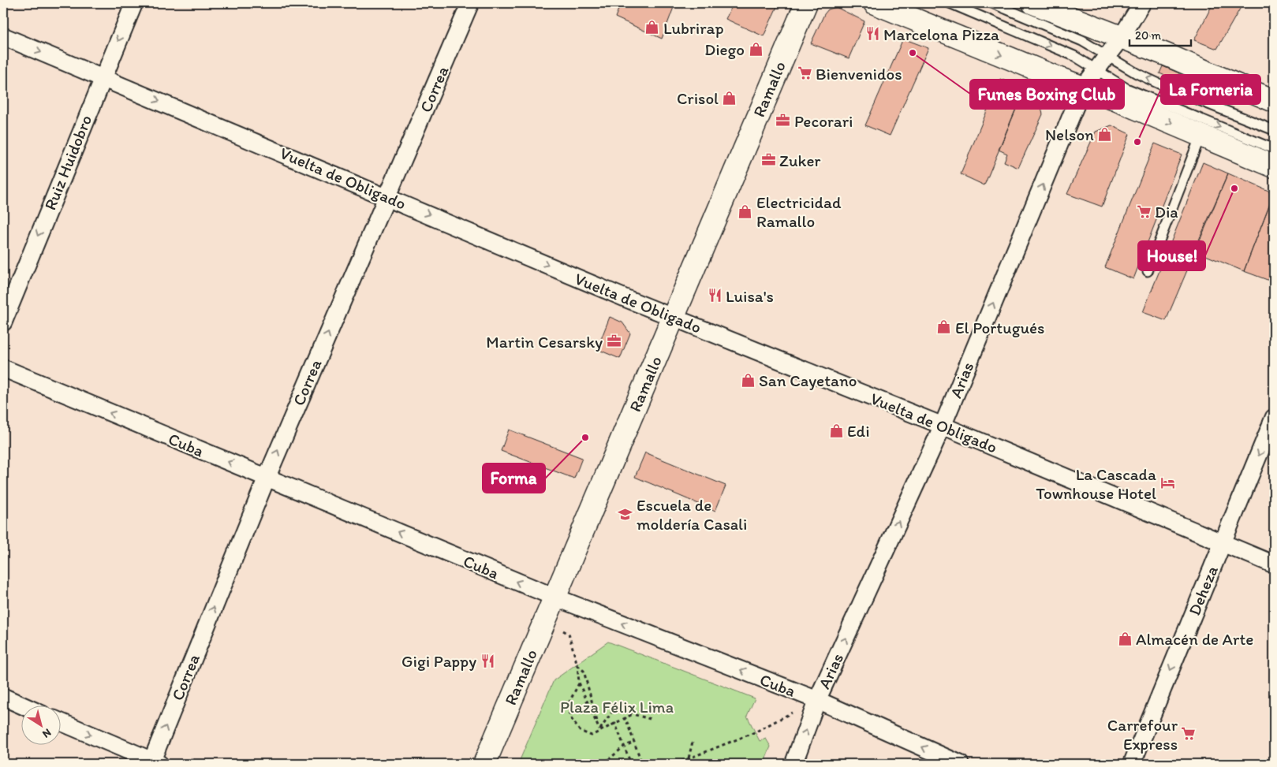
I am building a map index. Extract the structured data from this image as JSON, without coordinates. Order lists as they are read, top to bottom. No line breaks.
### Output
{"streets":{"street":["Correa","Ramallo","Ruiz Huidobro","Vuelta de Obligado","Arias","Cuba","Deheza"]},"crossings":[["Correa","Vuelta de Obligado"],["Correa","Cuba"],["Ramallo","Vuelta de Obligado"],["Ramallo","Cuba"],["Ruiz Huidobro","Vuelta de Obligado"],["Vuelta de Obligado","Arias"],["Vuelta de Obligado","Deheza"],["Arias","Cuba"]],"one_way":["Correa","Ruiz Huidobro","Vuelta de Obligado","Arias","Cuba","Deheza"],"parks":["Plaza Félix Lima"],"places":{"shop":["Lubrirap","Diego","Crisol","Nelson","Electricidad Ramallo","El Portugués","San Cayetano","Edi","Almacén de Arte"],"restaurant":["Marcelona Pizza","Luisa's","Gigi Pappy"],"other":["Funes Boxing Club","La Forneria","House!","Forma"],"supermarket":["Bienvenidos","Dia","Carrefour Express"],"office":["Pecorari","Zuker","Martin Cesarsky"],"hotel":["La Cascada Townhouse Hotel"],"school or university":["Escuela de moldería Casali"]},"scale_bar":"20 m","north":"bottom right"}
